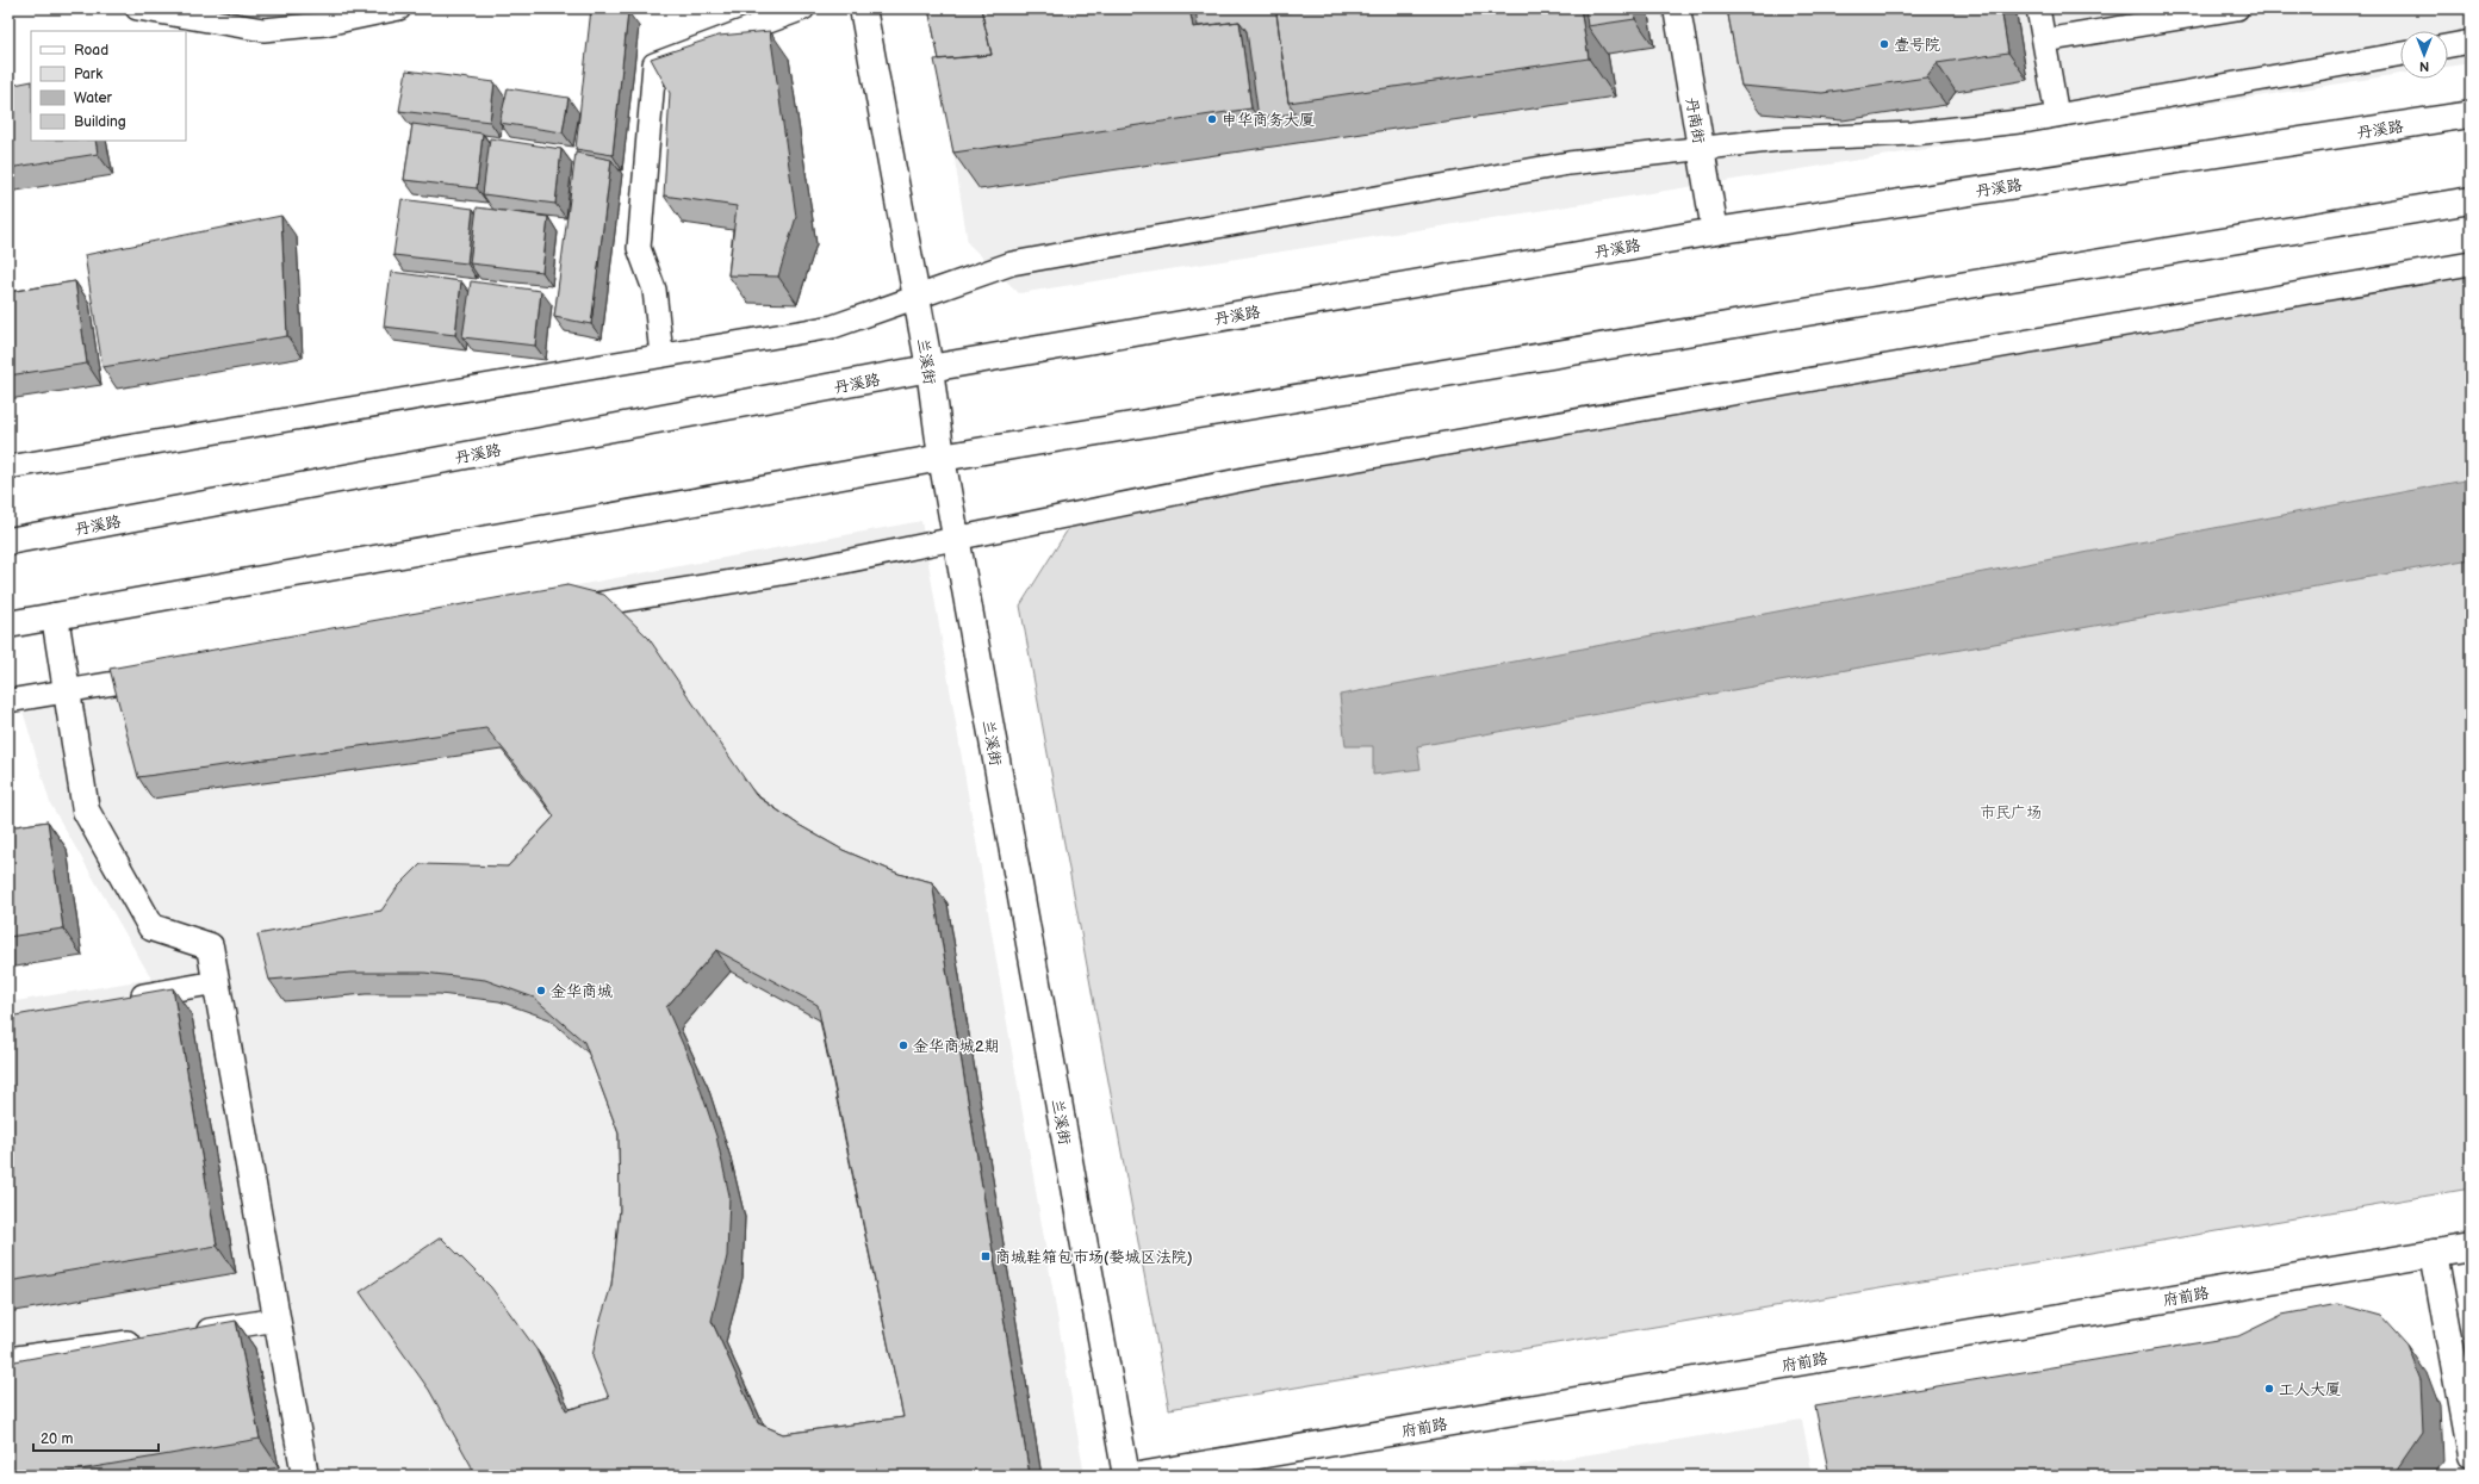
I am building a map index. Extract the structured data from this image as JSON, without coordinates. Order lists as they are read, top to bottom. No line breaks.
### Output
{"streets":{"main road":["丹南街","丹溪路","兰溪街","府前路"]},"crossings":[["丹南街","丹溪路"],["丹溪路","兰溪街"]],"parks":["市民广场"],"places":{"other":["壹号院","申华商务大厦","金华商城","金华商城2期","工人大厦"],"transit":["商城鞋箱包市场(婺城区法院)"]},"legend":["Road","Park","Water","Building"],"scale_bar":"20 m","north":"bottom"}
